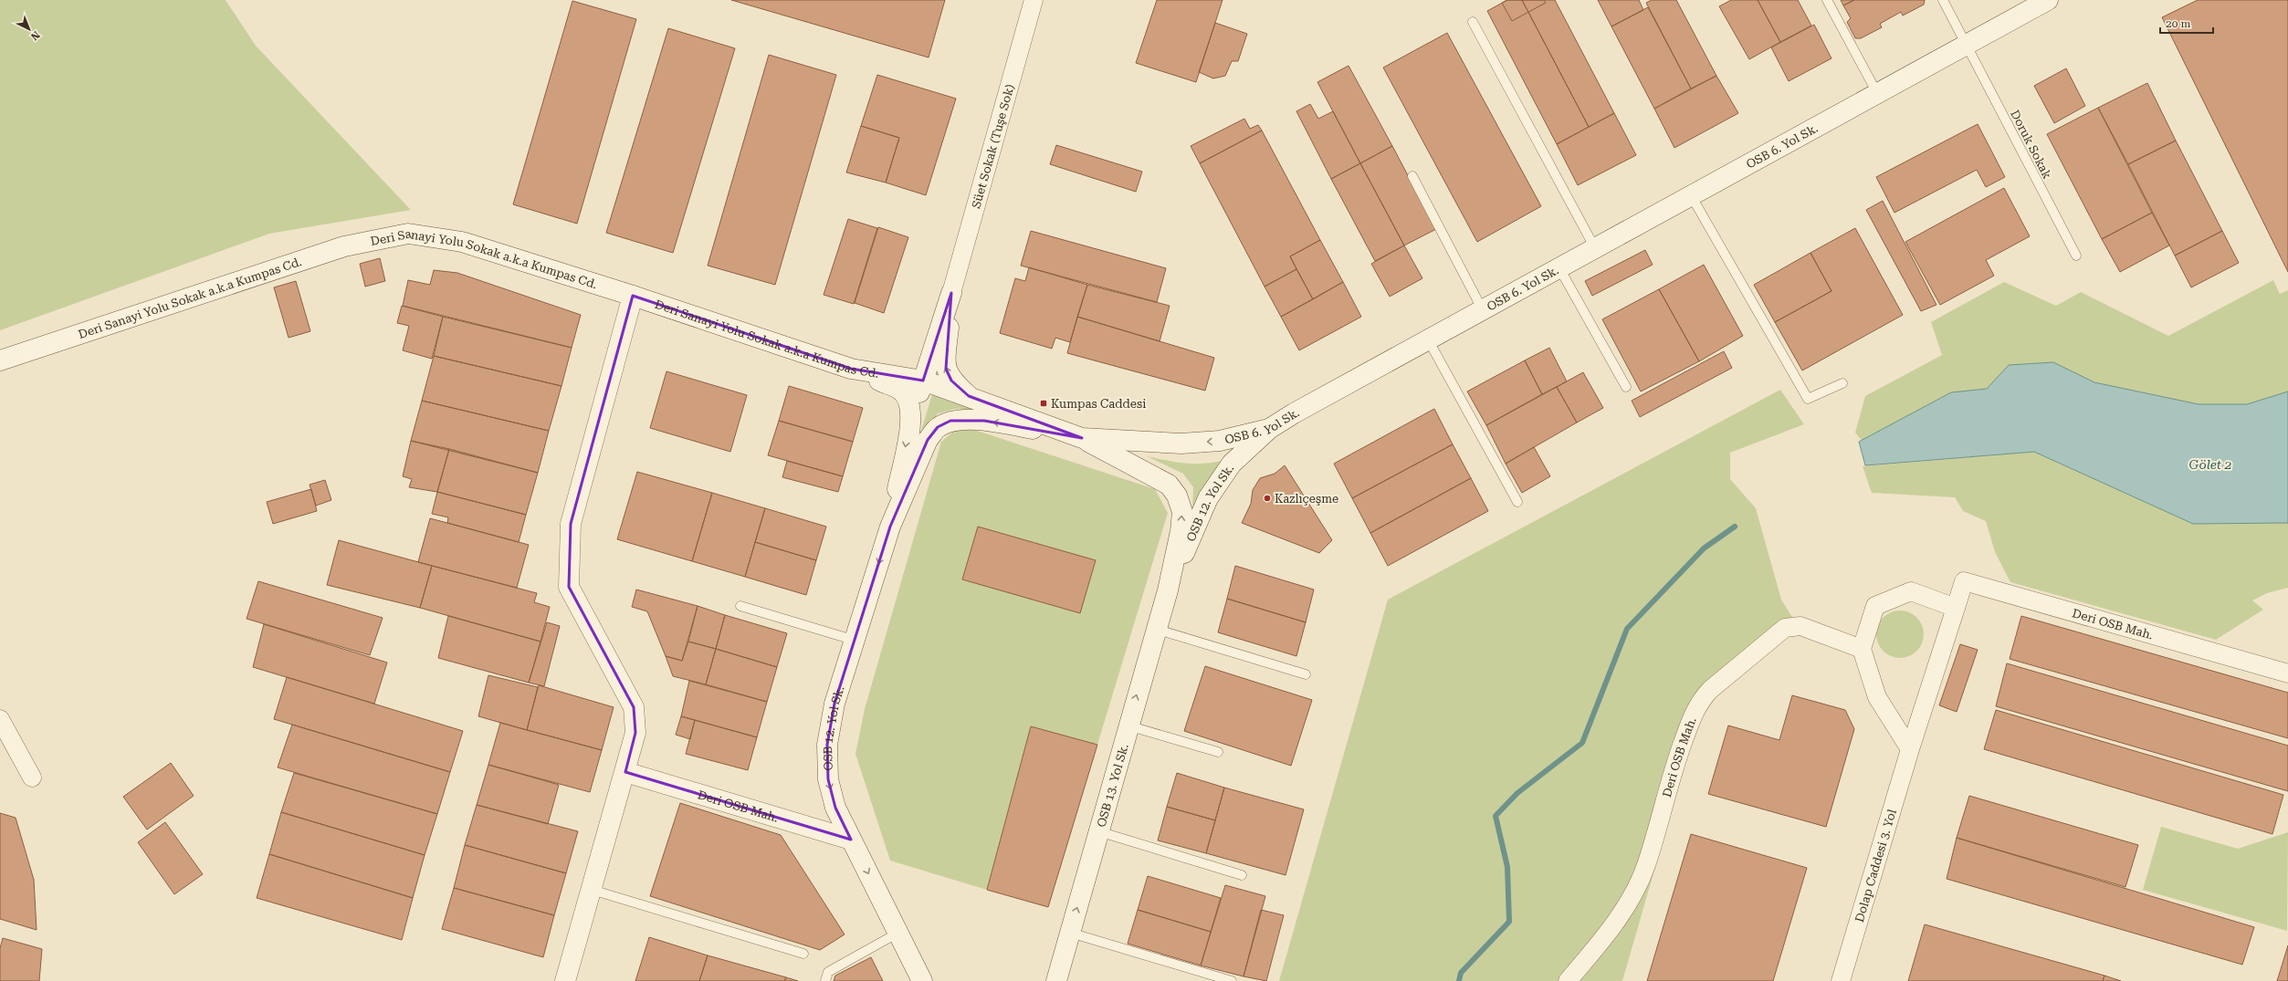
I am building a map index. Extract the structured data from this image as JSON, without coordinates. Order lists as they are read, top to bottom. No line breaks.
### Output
{"streets":{"main road":["OSB 6. Yol Sk.","Deri Sanayi Yolu Sokak a.k.a Kumpas Cd.","OSB 12. Yol Sk.","Deri OSB Mah.","OSB 13. Yol Sk."],"street":["Süet Sokak (Tuşe Sok)","Dolap Caddesi 3. Yol"],"lane":["Doruk Sokak"]},"crossings":[["Doruk Sokak","OSB 6. Yol Sk."],["OSB 6. Yol Sk.","Deri Sanayi Yolu Sokak a.k.a Kumpas Cd."],["OSB 6. Yol Sk.","OSB 12. Yol Sk."],["OSB 12. Yol Sk.","Deri OSB Mah."],["OSB 12. Yol Sk.","OSB 13. Yol Sk."],["Deri OSB Mah.","Dolap Caddesi 3. Yol"]],"one_way":["OSB 12. Yol Sk.","OSB 13. Yol Sk."],"water":["Gölet 2"],"places":{"transit":["Kumpas Caddesi"],"other":["Kazlıçeşme"]},"scale_bar":"20 m","north":"bottom right"}
